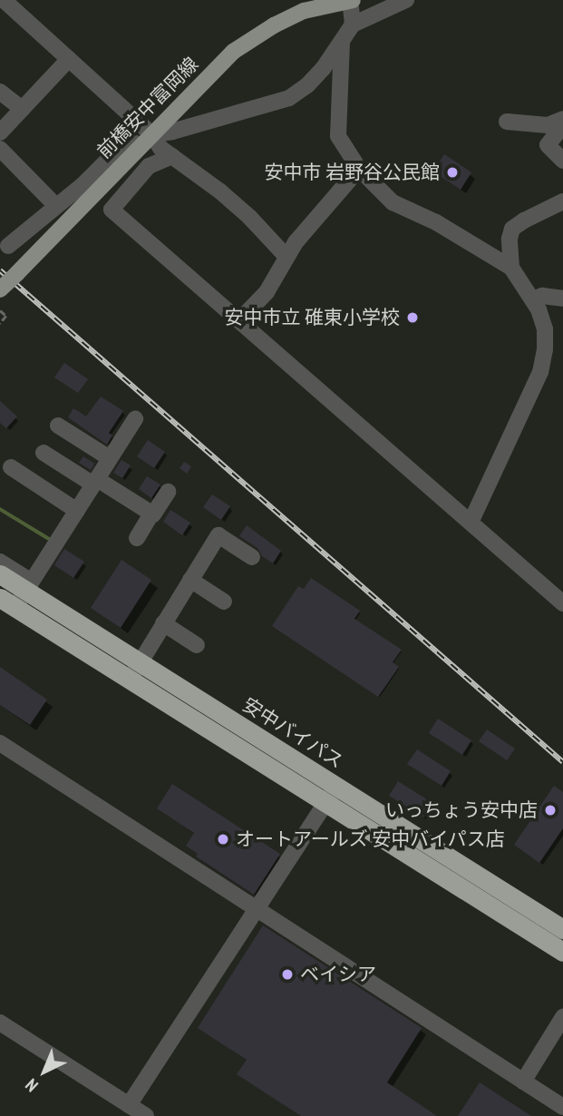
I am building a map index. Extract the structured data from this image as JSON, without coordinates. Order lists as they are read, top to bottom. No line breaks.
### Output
{"streets":{"highway":["安中バイパス"],"main road":["前橋安中富岡線"]},"places":["安中市 岩野谷公民館","安中市立 碓東小学校","いっちょう安中店","オートアールズ 安中バイパス店","ベイシア"],"north":"bottom left"}
